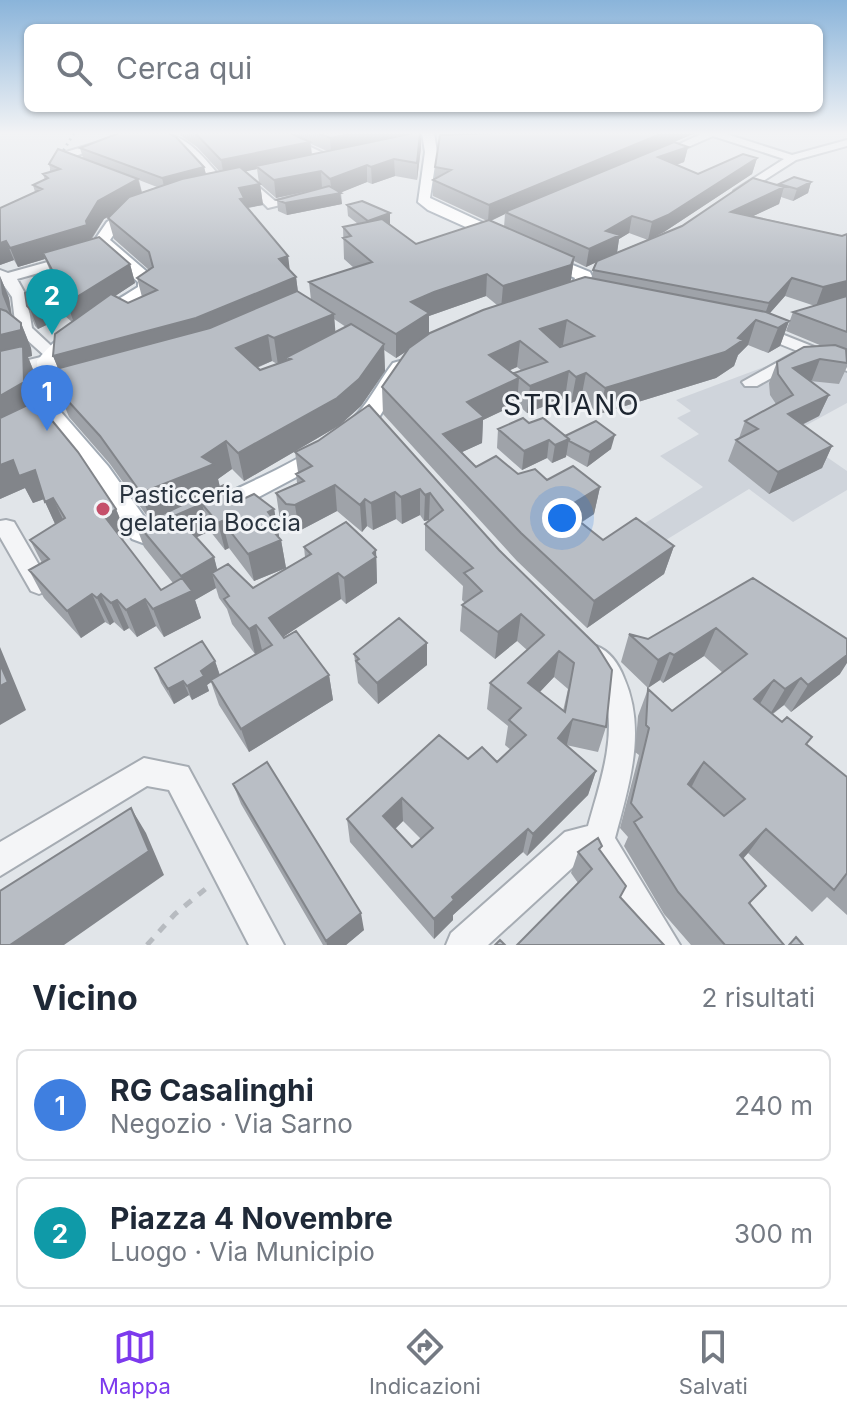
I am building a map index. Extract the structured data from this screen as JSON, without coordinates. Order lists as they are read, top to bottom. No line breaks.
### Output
{"districts":["STRIANO"],"places":["Pasticceria gelateria Boccia"],"page":{"search":"Cerca qui","pins":["2","1"],"heading":["Vicino","2 risultati"],"list":[{"mark":"1","name":"RG Casalinghi","note":"Negozio · Via Sarno","value":"240 m"},{"mark":"2","name":"Piazza 4 Novembre","note":"Luogo · Via Municipio","value":"300 m"}],"nav":["Mappa","Indicazioni","Salvati"]}}
